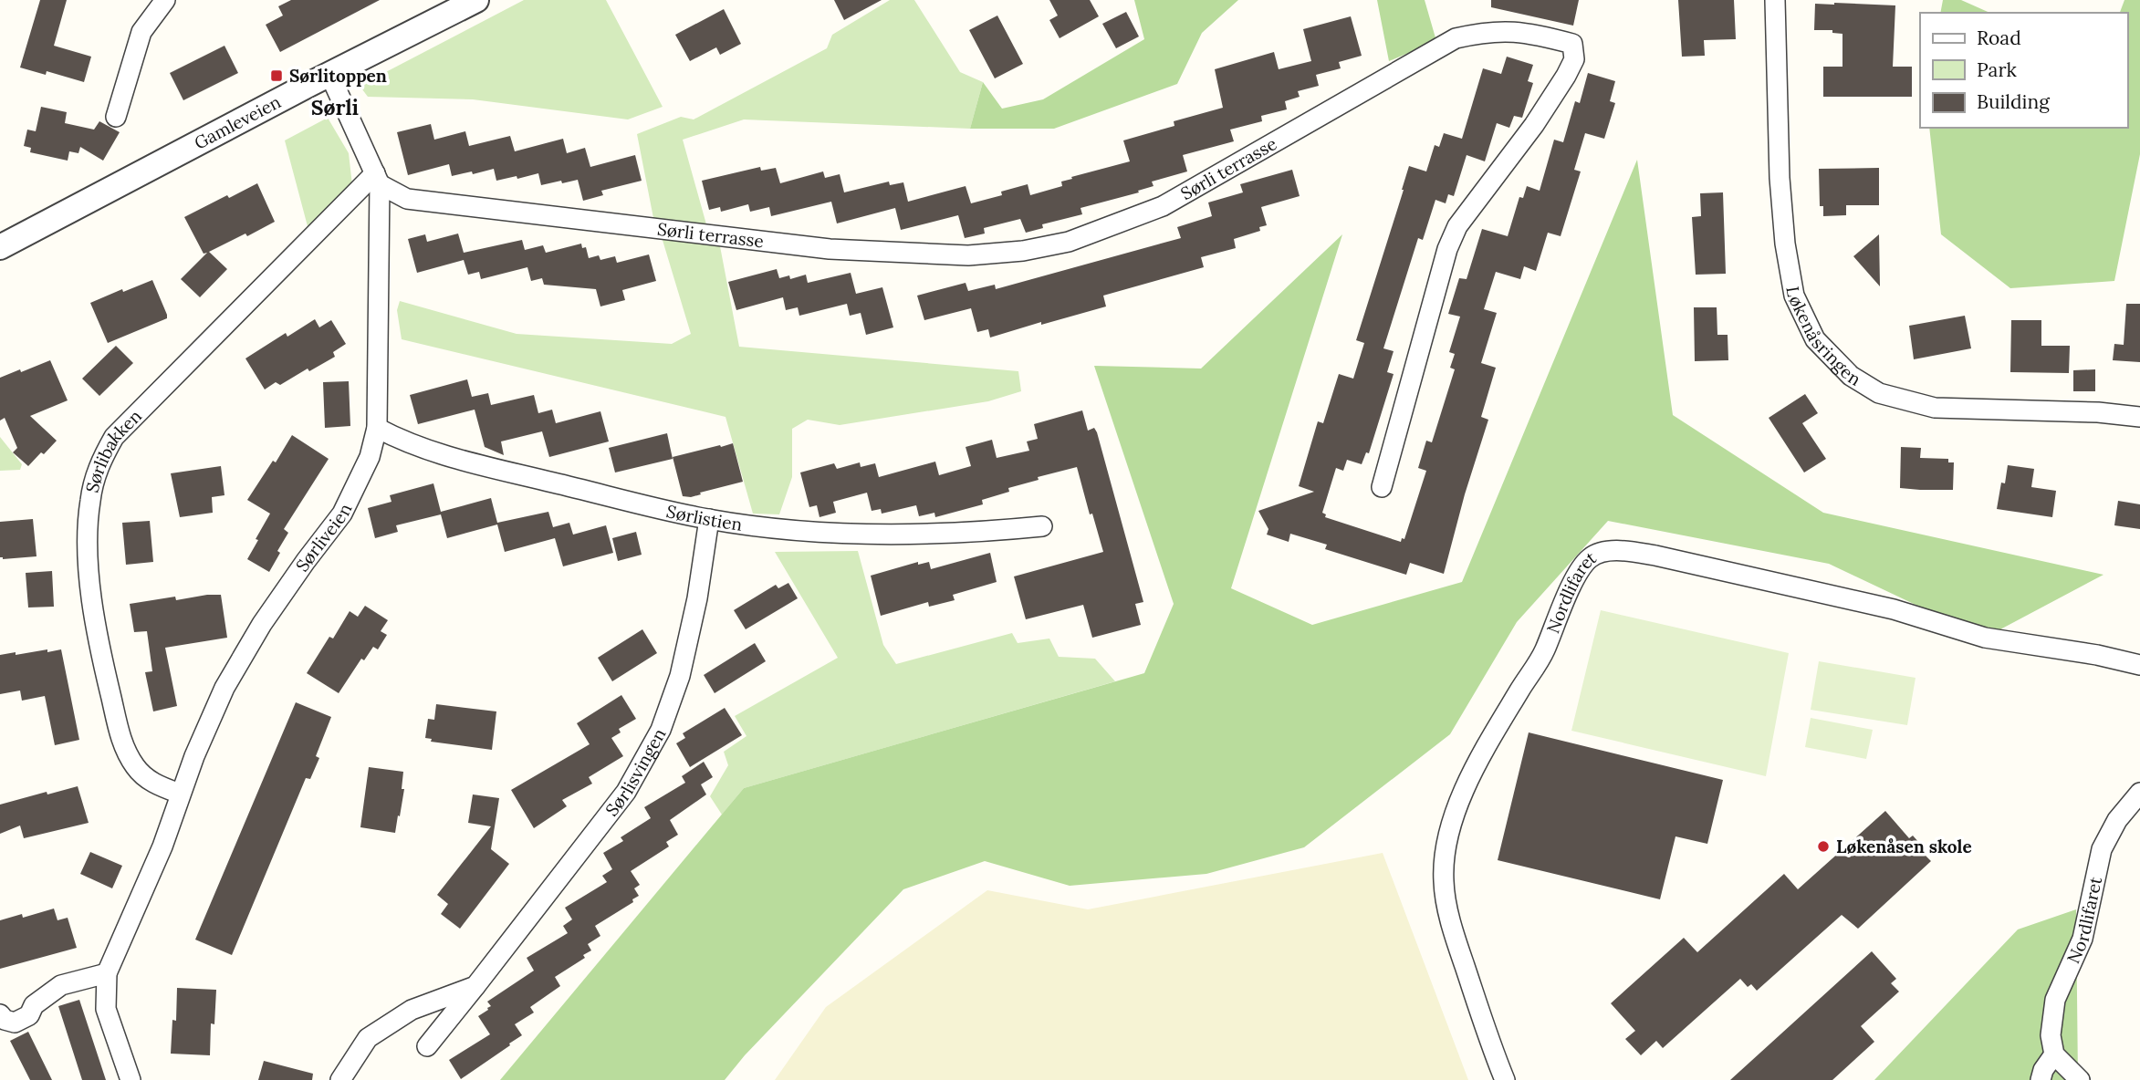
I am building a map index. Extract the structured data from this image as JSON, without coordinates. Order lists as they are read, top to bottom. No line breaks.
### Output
{"streets":{"street":["Gamleveien","Sørli terrasse","Løkenåsringen","Sørlibakken","Sørlistien","Sørliveien","Nordlifaret","Sørlisvingen"]},"crossings":[["Gamleveien","Sørliveien"],["Sørli terrasse","Sørlibakken"],["Sørli terrasse","Sørliveien"],["Sørlibakken","Sørliveien"],["Sørlistien","Sørliveien"],["Sørlistien","Sørlisvingen"]],"districts":["Sørli"],"places":{"transit":["Sørlitoppen"],"other":["Løkenåsen skole"]},"legend":["Road","Park","Building"]}
